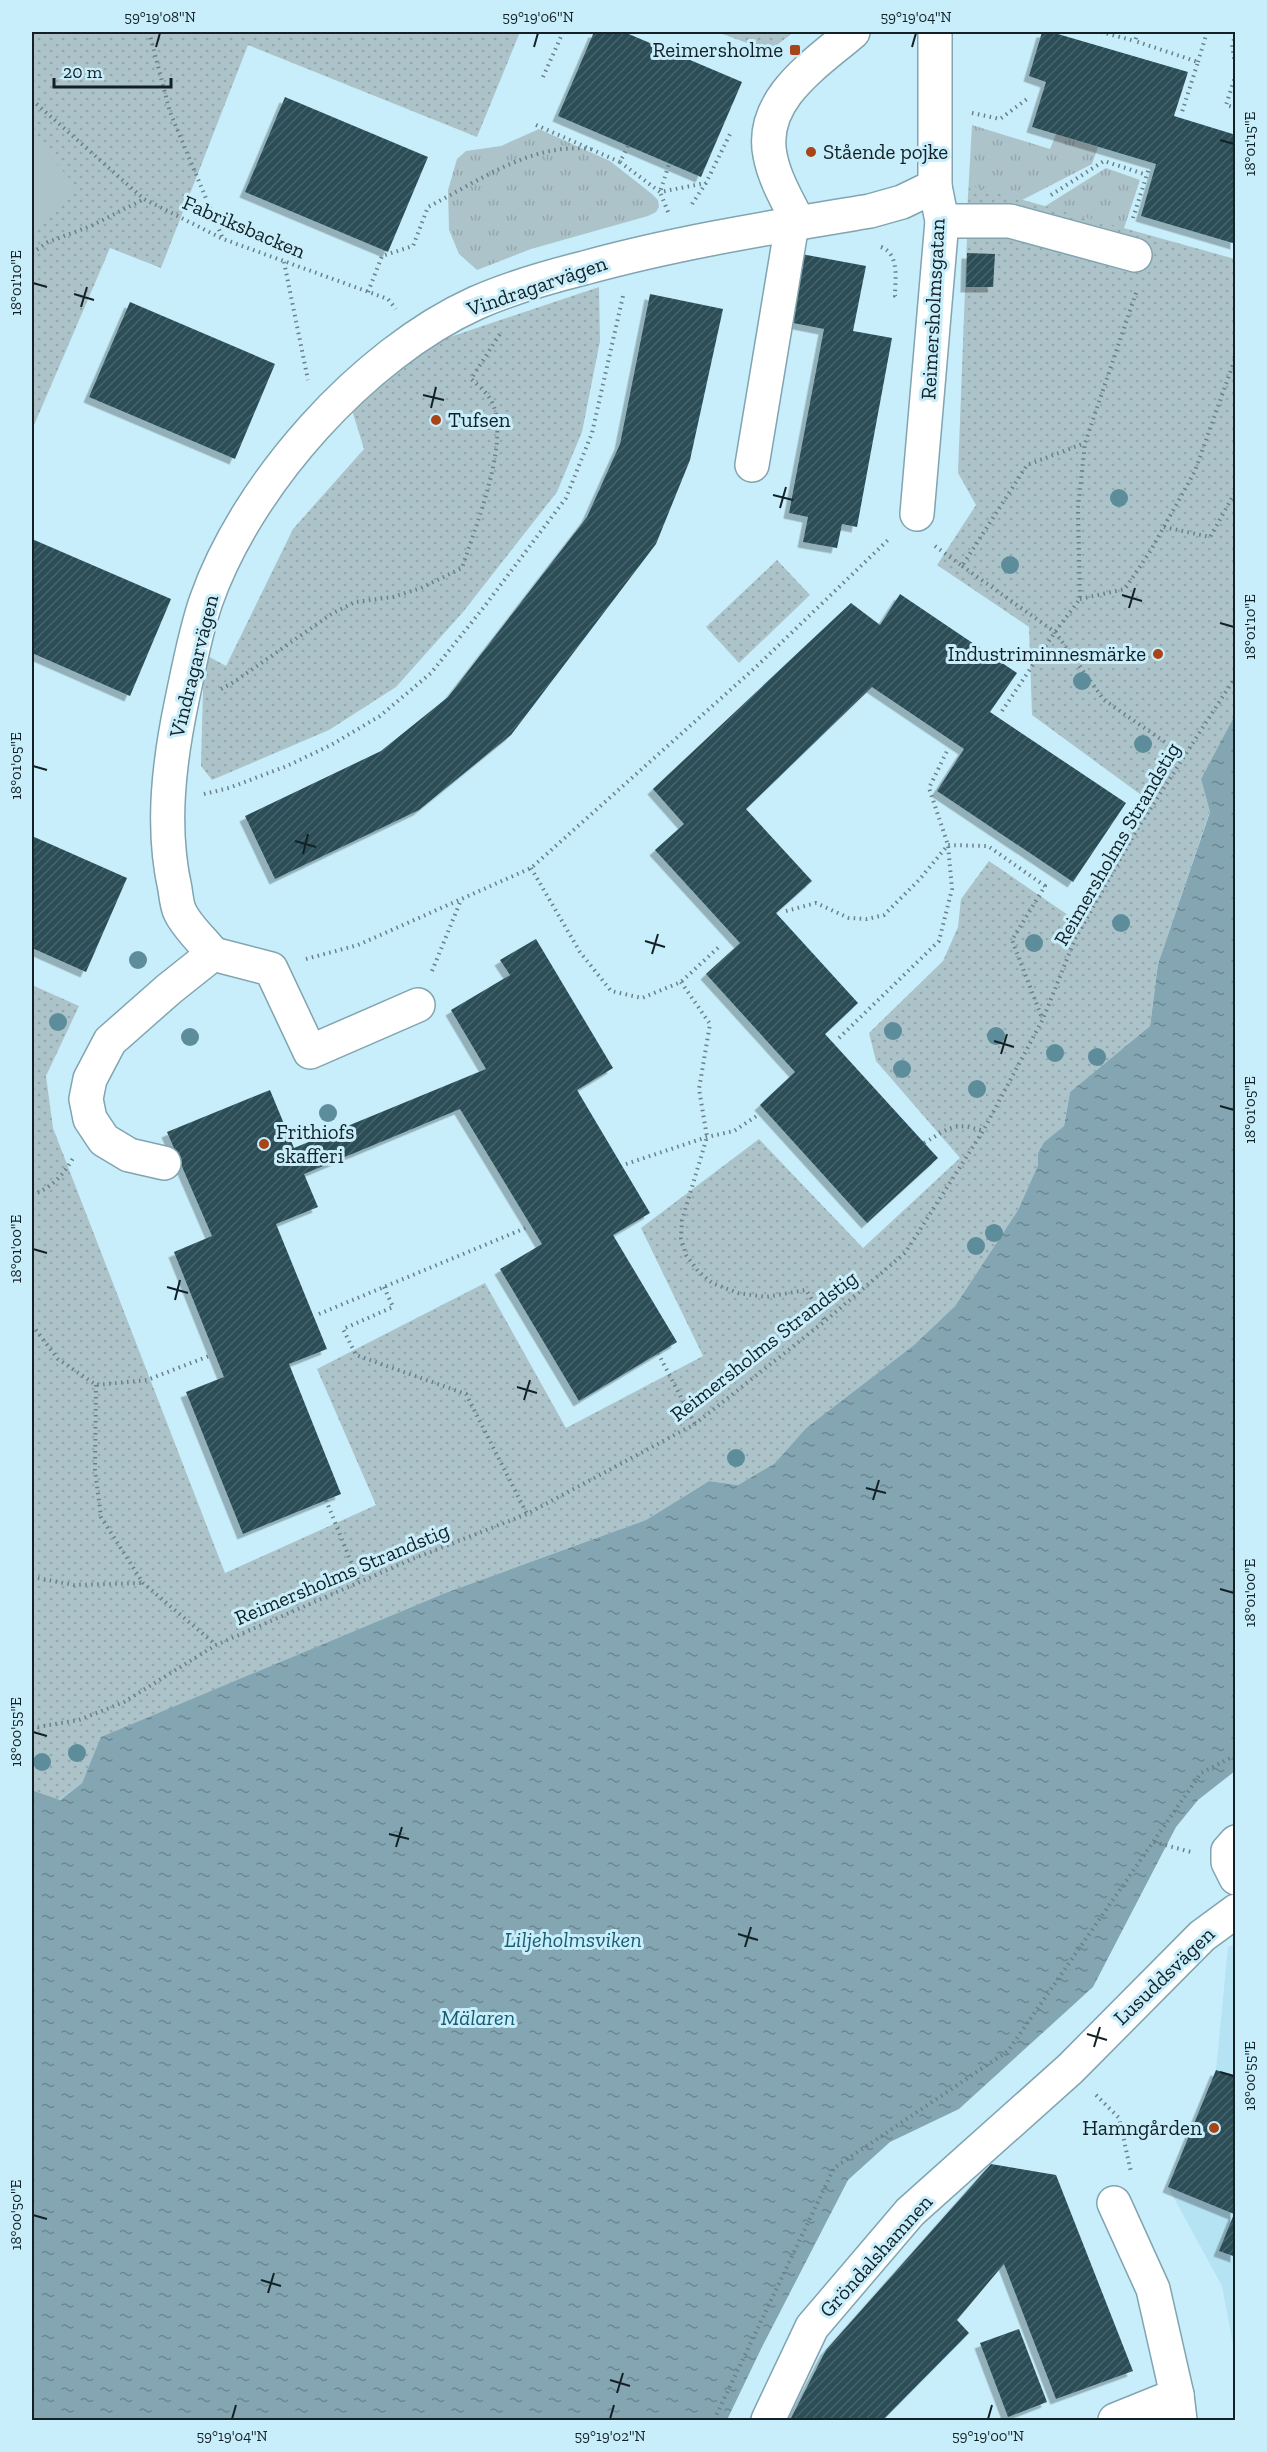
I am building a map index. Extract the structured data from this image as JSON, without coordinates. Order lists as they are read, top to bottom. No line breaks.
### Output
{"streets":{"street":["Vindragarvägen","Reimersholmsgatan","Lusuddsvägen","Gröndalshamnen"],"path":["Fabriksbacken","Reimersholms Strandstig"]},"crossings":[["Vindragarvägen","Reimersholmsgatan"],["Lusuddsvägen","Gröndalshamnen"]],"water":["Liljeholmsviken","Mälaren"],"places":{"transit":["Reimersholme"],"other":["Stående pojke","Tufsen","Industriminnesmärke","Frithiofs skafferi","Hamngården"]},"scale_bar":"20 m","coordinates":["59°19'08\"N","59°19'06\"N","59°19'04\"N","18°01'15\"E","18°01'10\"E","18°01'05\"E","18°01'00\"E","18°00'55\"E","18°00'50\"E","59°19'02\"N","59°19'00\"N"]}
